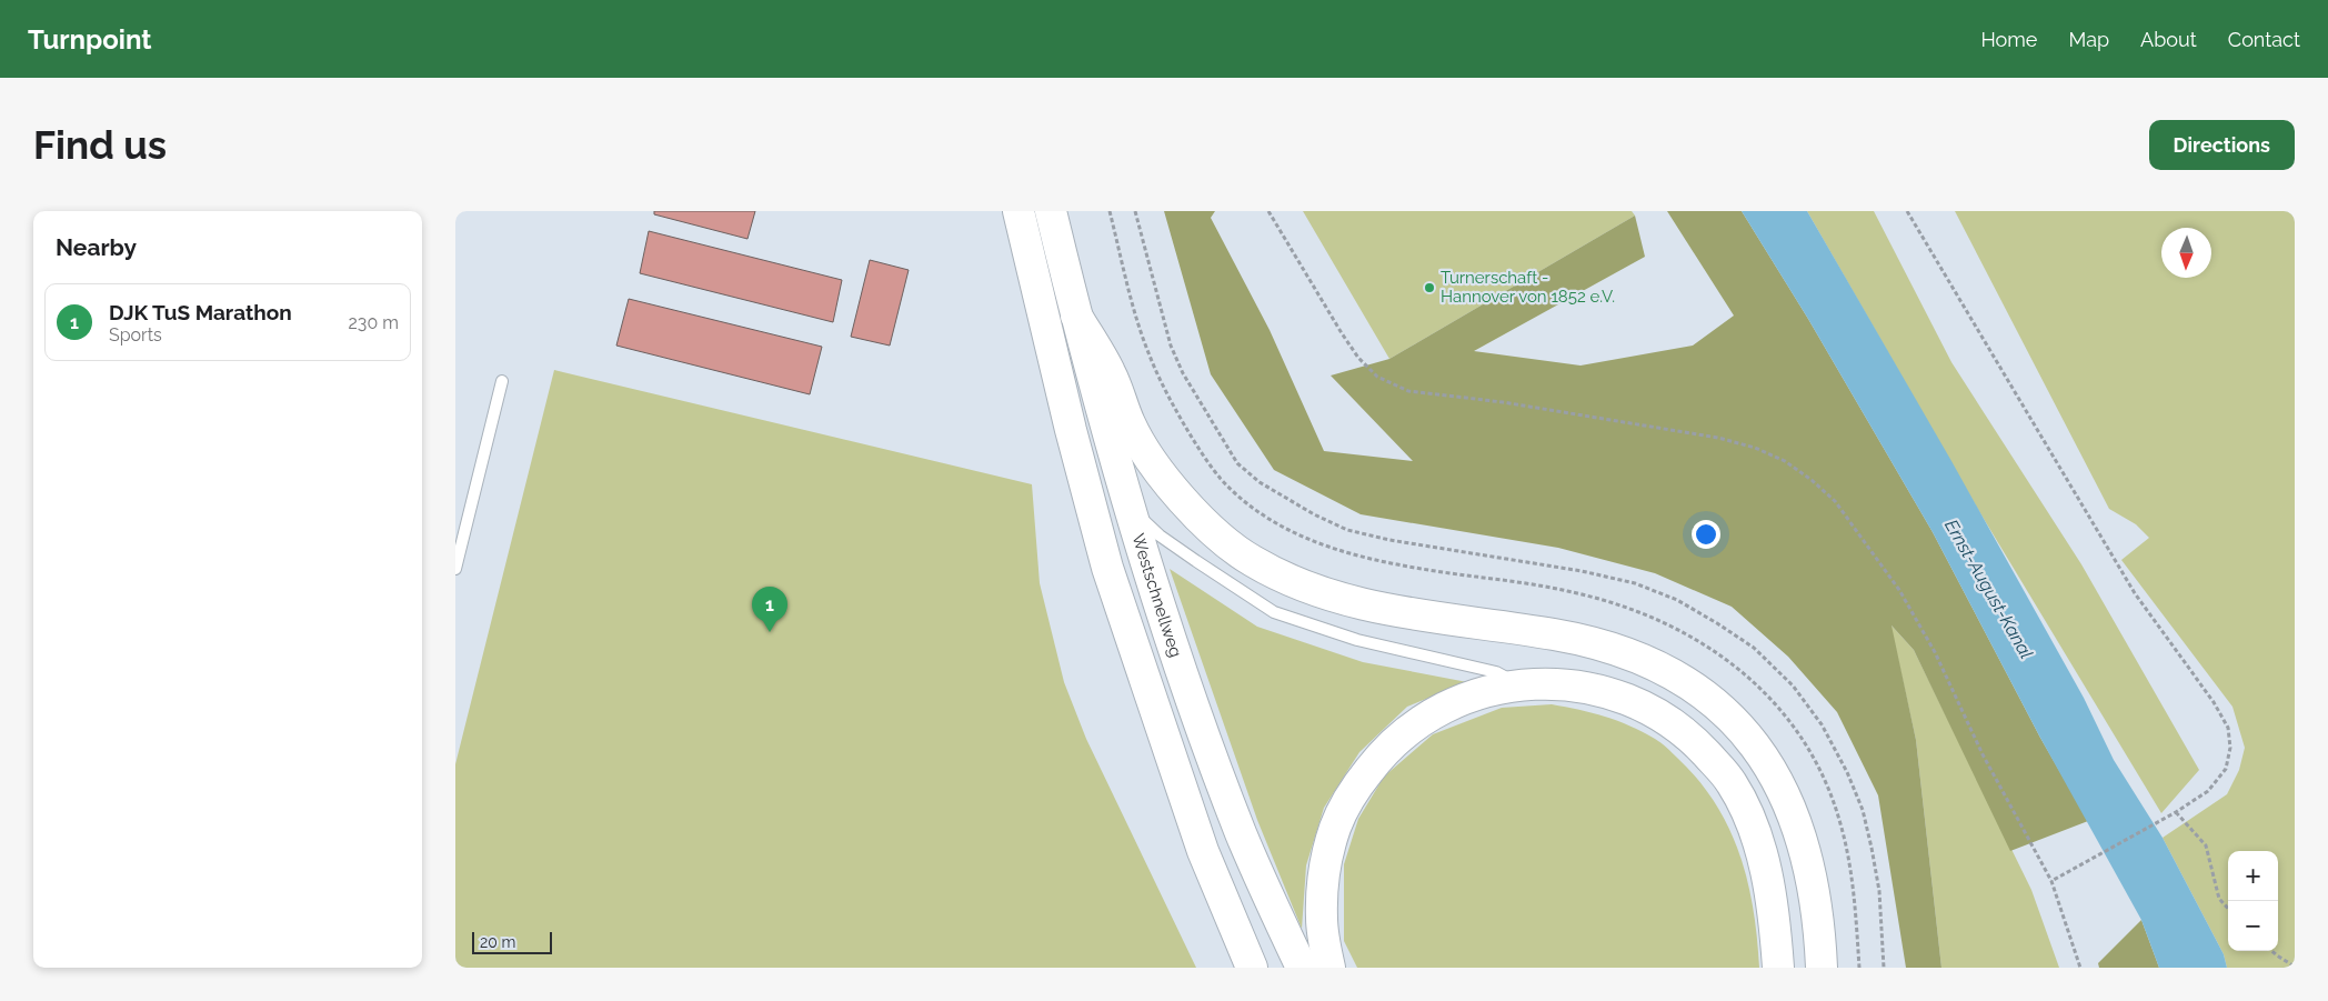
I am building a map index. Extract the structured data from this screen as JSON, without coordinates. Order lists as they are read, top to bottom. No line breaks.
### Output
{"streets":{"highway":["Westschnellweg"]},"water":["Ernst-August-Kanal"],"places":["Turnerschaft - Hannover von 1852 e.V."],"scale_bar":"20 m","north":"bottom","page":{"header":"Turnpoint","nav":["Home","Map","About","Contact"],"buttons":"Directions","title":"Find us","heading":"Nearby","list":[{"mark":"1","name":"DJK TuS Marathon","note":"Sports","value":"230 m"}],"pins":"1","map_buttons":["+","−"],"scale":"20 m"}}
